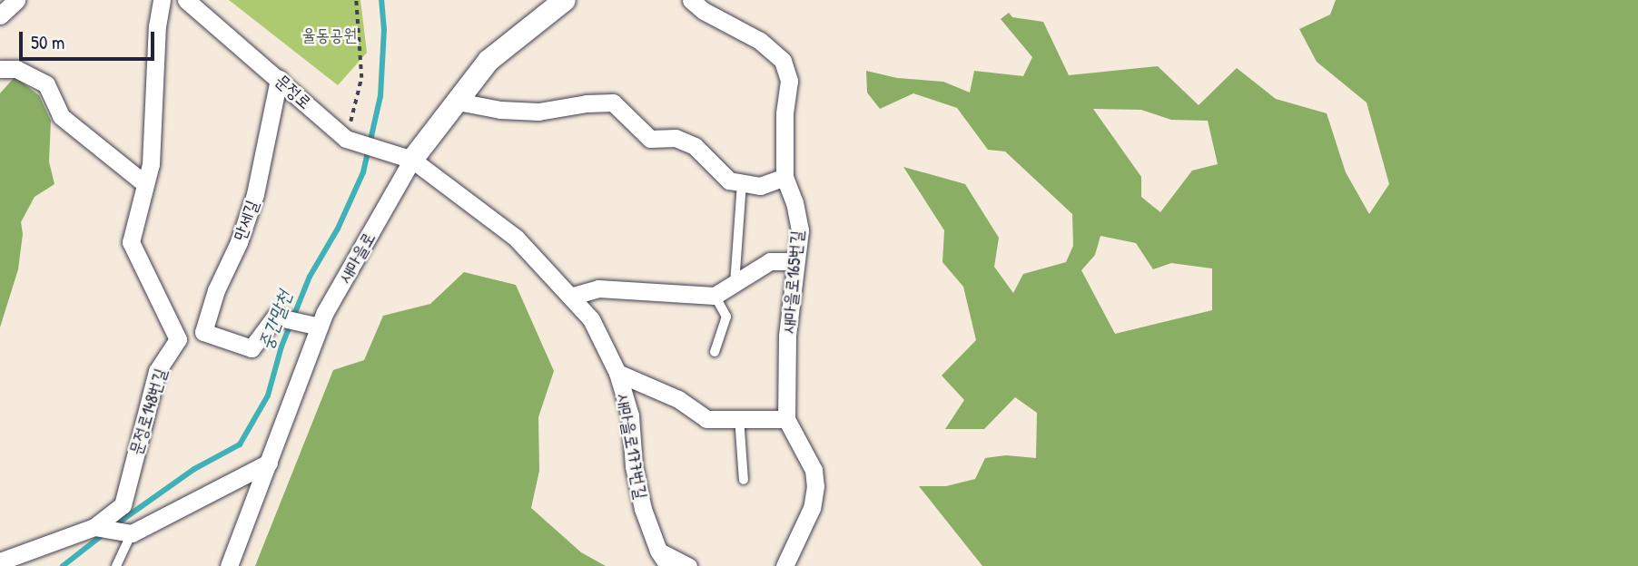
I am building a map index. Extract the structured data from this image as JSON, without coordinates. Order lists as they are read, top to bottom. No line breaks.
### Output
{"streets":{"street":["문정로","만세길","새마을로","새마을로165번길","문정로148번길","새마을로177번길"]},"crossings":[["문정로","만세길"],["문정로","새마을로"],["문정로","새마을로177번길"],["새마을로","새마을로177번길"]],"water":["중간말천"],"parks":["율동공원"],"scale_bar":"50 m"}
